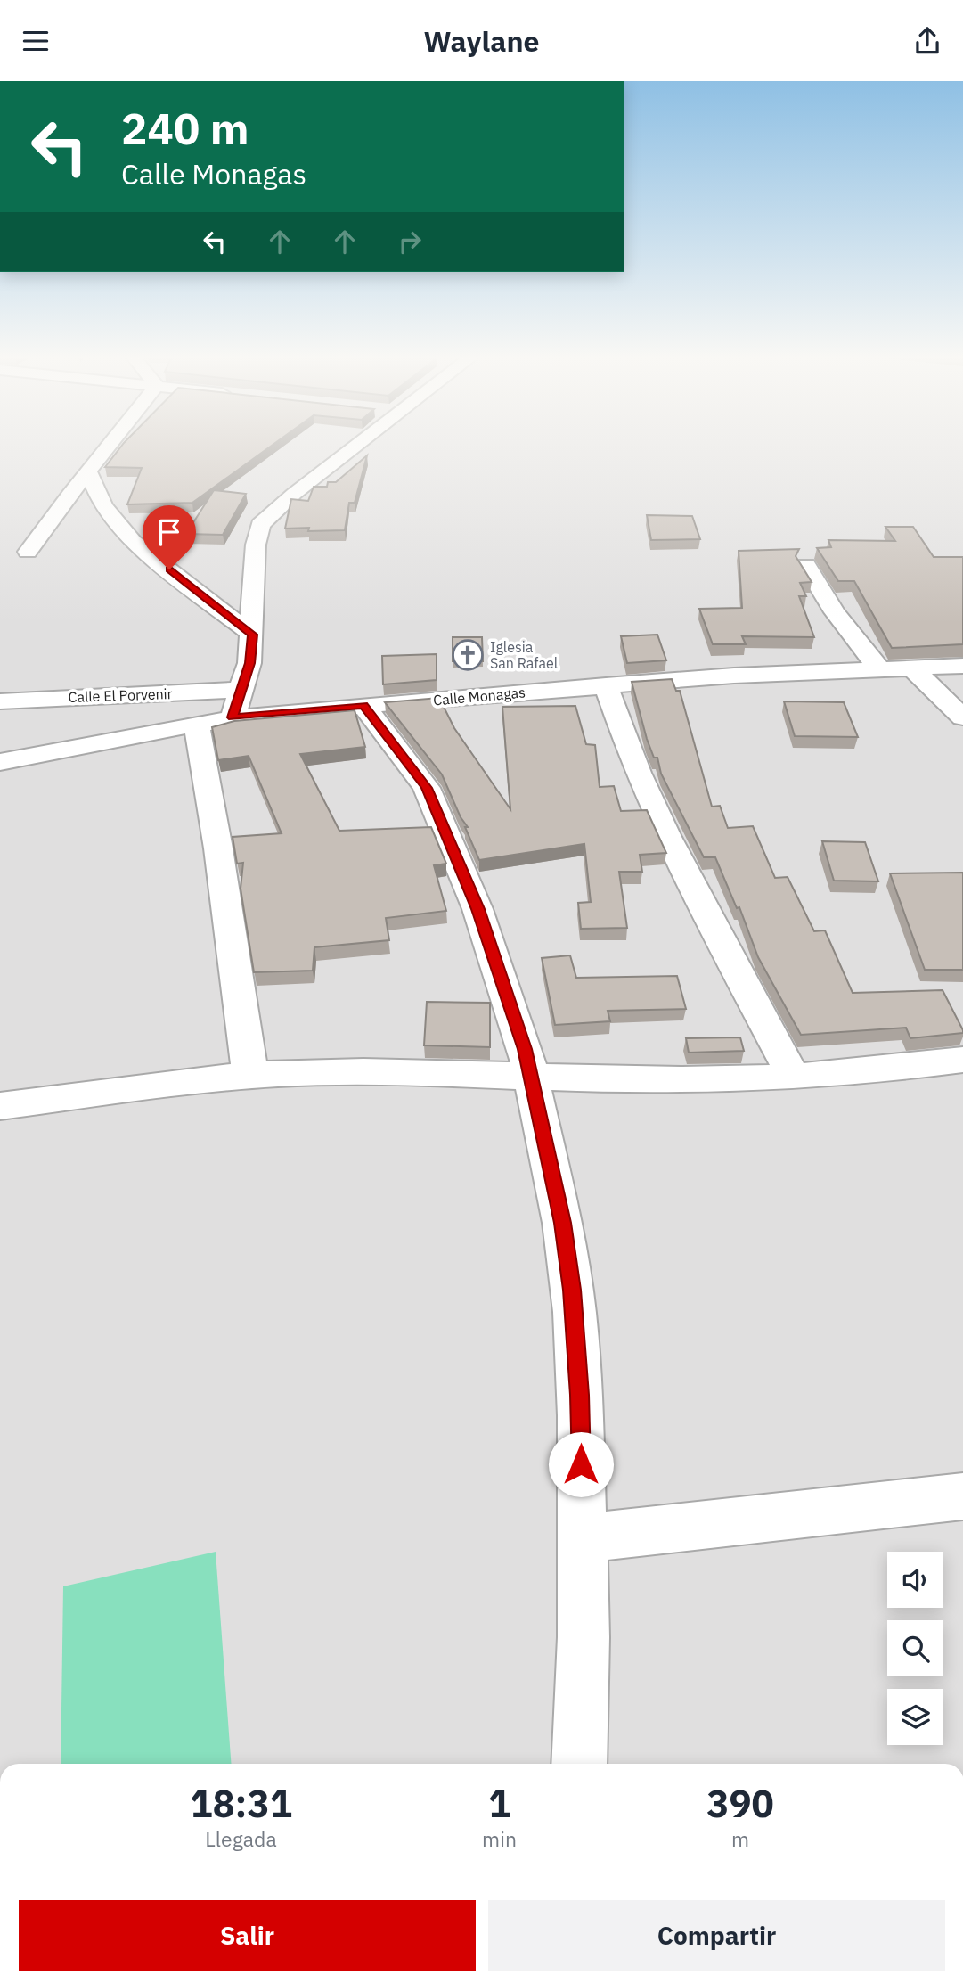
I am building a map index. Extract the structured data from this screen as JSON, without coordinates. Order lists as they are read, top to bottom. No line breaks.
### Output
{"streets":{"street":["Calle El Porvenir","Calle Monagas"]},"places":{"church":["Iglesia San Rafael"]},"page":{"header":"Waylane","turn":["240 m","Calle Monagas"],"eta":["18:31","Llegada","1","min","390","m"],"buttons":["Salir","Compartir"]}}
